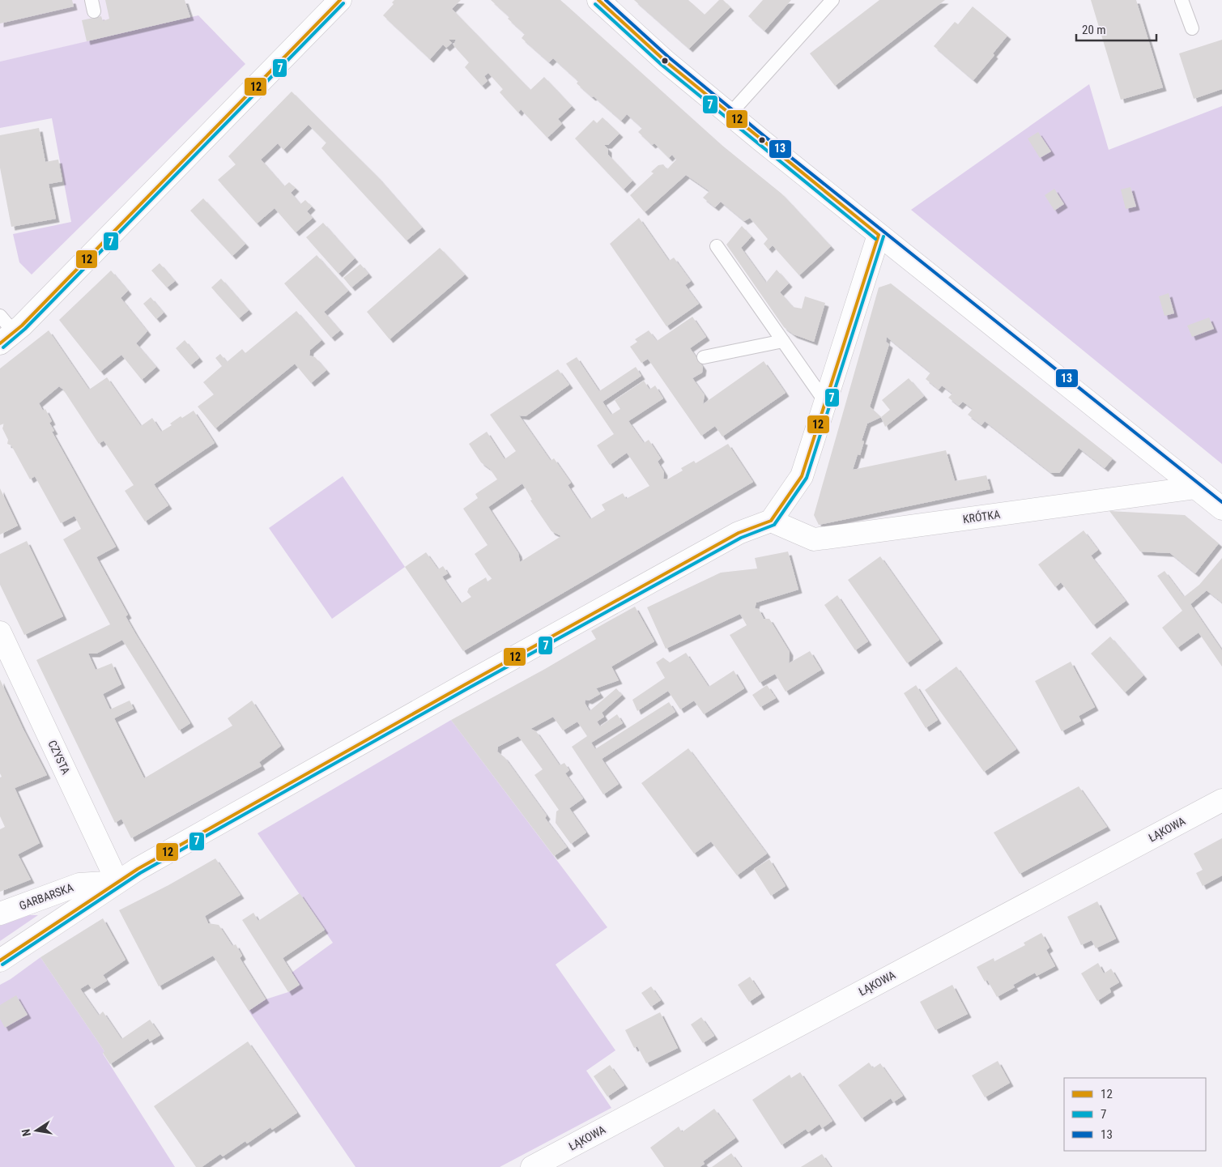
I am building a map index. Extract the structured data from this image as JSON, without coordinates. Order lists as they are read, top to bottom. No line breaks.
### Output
{"streets":{"street":["KRÓTKA","CZYSTA","ŁĄKOWA","GARBARSKA"]},"crossings":[["CZYSTA","GARBARSKA"]],"lines":["transit line 12","transit line 13","transit line 7"],"legend":["12","7","13"],"scale_bar":"20 m","north":"left"}
